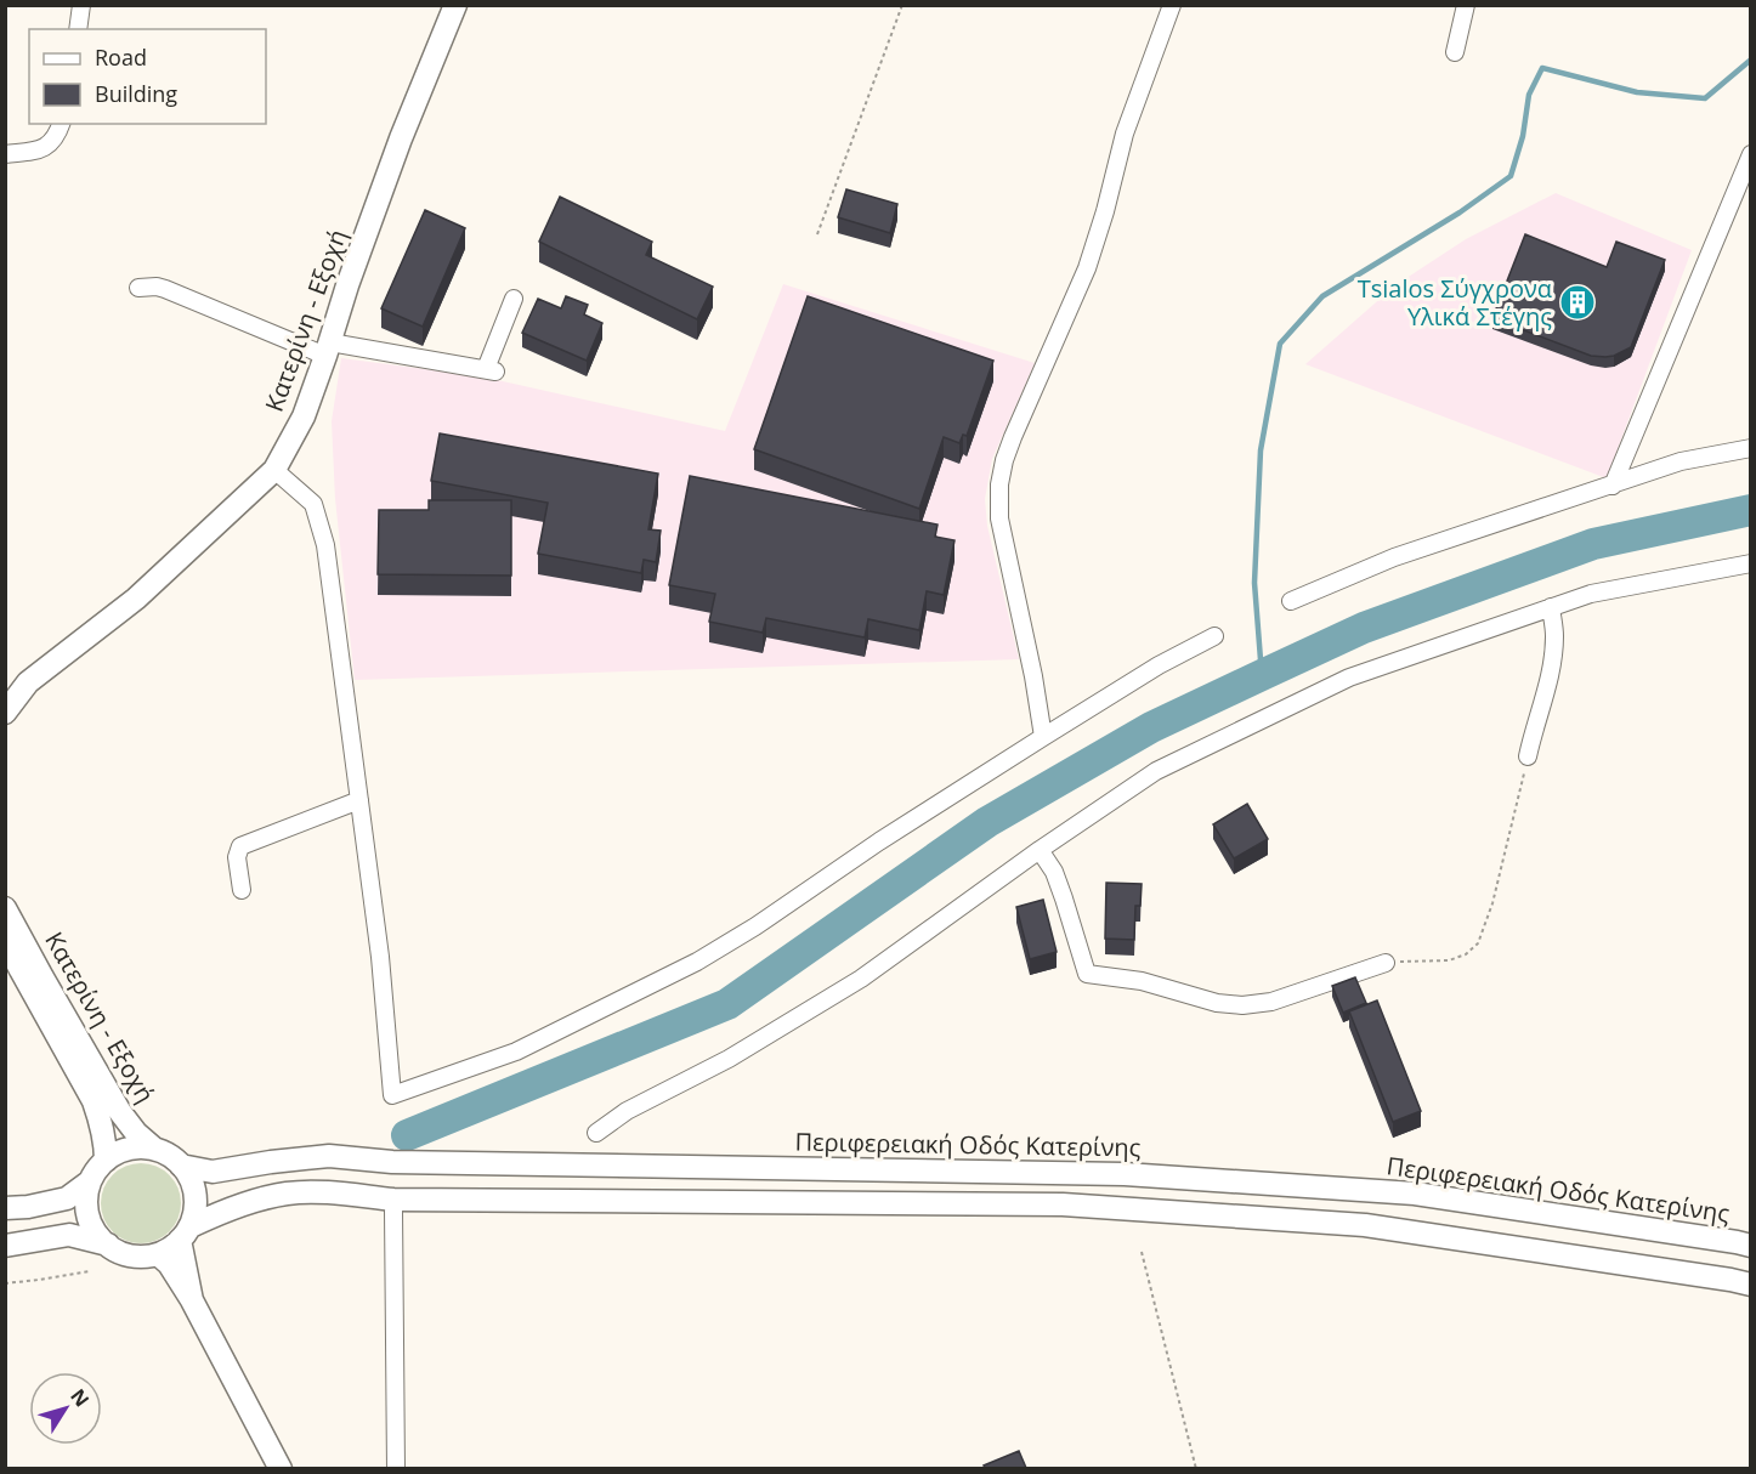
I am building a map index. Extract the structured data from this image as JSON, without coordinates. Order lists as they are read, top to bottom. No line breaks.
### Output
{"streets":{"main road":["Κατερίνη - Εξοχή","Περιφερειακή Οδός Κατερίνης"]},"crossings":[["Κατερίνη - Εξοχή","Περιφερειακή Οδός Κατερίνης"]],"places":{"building":["Tsialos Σύγχρονα Υλικά Στέγης"]},"legend":["Road","Building"],"north":"top right"}
